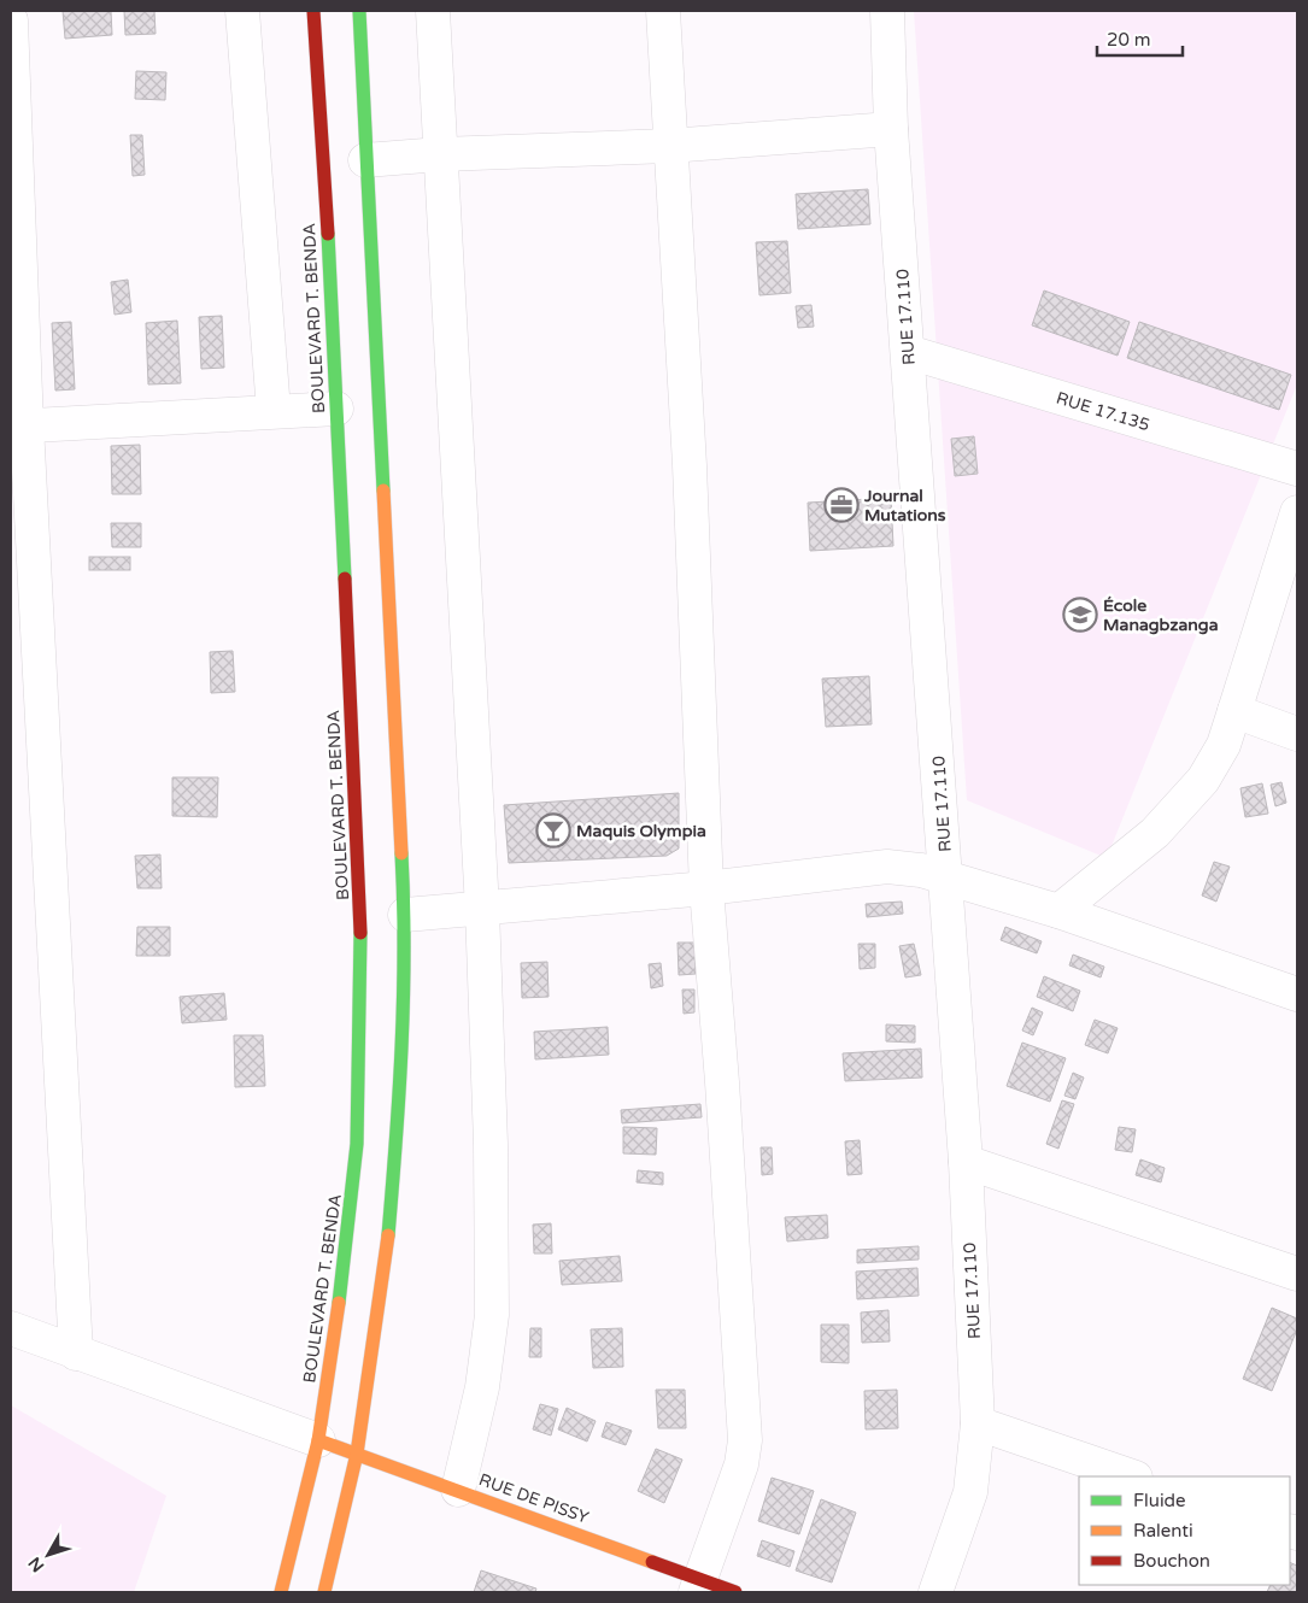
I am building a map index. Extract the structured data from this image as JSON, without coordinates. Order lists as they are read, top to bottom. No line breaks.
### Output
{"streets":{"main road":["BOULEVARD T. BENDA","RUE DE PISSY"],"street":["RUE 17.110","RUE 17.135"]},"crossings":[["RUE 17.110","RUE 17.135"],["BOULEVARD T. BENDA","RUE DE PISSY"]],"places":{"office":["Journal Mutations"],"school or university":["École Managbzanga"],"bar":["Maquis Olympia"]},"legend":["Fluide","Ralenti","Bouchon"],"scale_bar":"20 m","north":"bottom left"}
